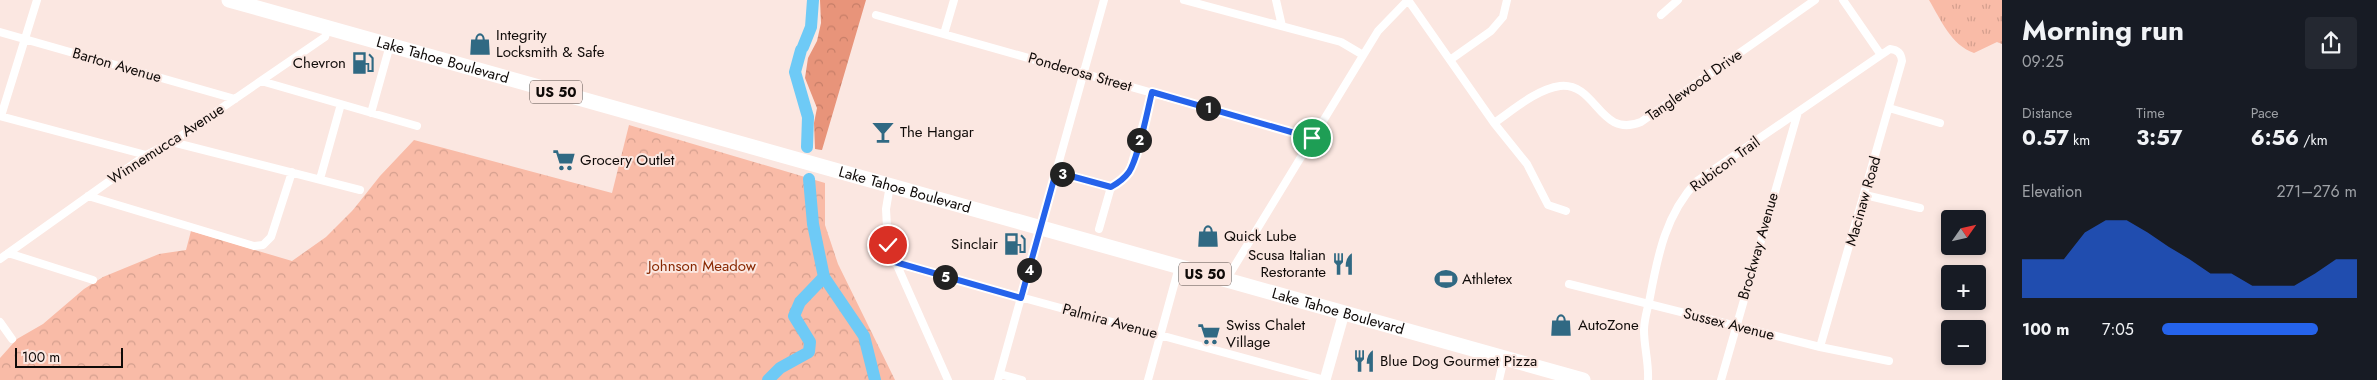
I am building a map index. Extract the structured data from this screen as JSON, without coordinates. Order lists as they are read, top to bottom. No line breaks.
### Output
{"streets":{"highway":["Lake Tahoe Boulevard","US 50"],"street":["Barton Avenue","Ponderosa Street","Tanglewood Drive","Winnemucca Avenue","Rubicon Trail","Macinaw Road","Brockway Avenue","Palmira Avenue","Sussex Avenue"]},"crossings":[["Lake Tahoe Boulevard","Winnemucca Avenue"],["Barton Avenue","Winnemucca Avenue"],["Rubicon Trail","Macinaw Road"],["Rubicon Trail","Brockway Avenue"],["Rubicon Trail","Sussex Avenue"],["Macinaw Road","Sussex Avenue"],["Brockway Avenue","Sussex Avenue"]],"parks":["Johnson Meadow"],"places":{"shop":["Integrity Locksmith & Safe","Quick Lube","AutoZone"],"fuel station":["Chevron","Sinclair"],"bar":["The Hangar"],"supermarket":["Grocery Outlet","Swiss Chalet Village"],"restaurant":["Scusa Italian Restorante","Blue Dog Gourmet Pizza"],"sports":["Athletex"]},"scale_bar":"100 m","north":"top right","page":{"heading":["Morning run","09:25"],"stats":[["Distance","0.57 km"],["Time","3:57"],["Pace","6:56 /km"]],"pins":["1","2","3","4","5"],"chart":["Elevation","271–276 m"],"map_buttons":["+","−"],"list":[{"name":"100 m","note":"7:05"}],"scale":"100 m"}}
